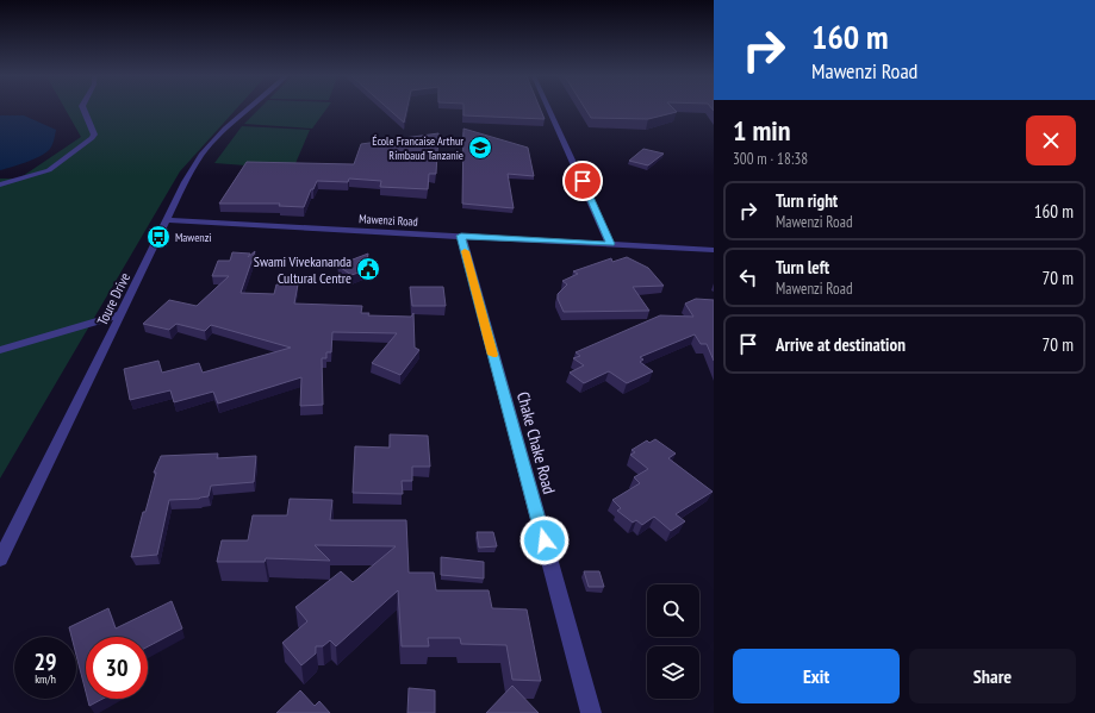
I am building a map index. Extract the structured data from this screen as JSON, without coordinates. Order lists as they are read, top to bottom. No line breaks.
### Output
{"streets":{"street":["Mawenzi Road","Toure Drive","Chake Chake Road"]},"crossings":[["Mawenzi Road","Toure Drive"],["Mawenzi Road","Chake Chake Road"]],"places":{"school or university":["École Francaise Arthur Rimbaud Tanzanie"],"bus stop":["Mawenzi"],"public building":["Swami Vivekananda Cultural Centre"]},"page":{"turn":["160 m","Mawenzi Road"],"heading":["1 min","300 m · 18:38"],"list":[{"name":"Turn right","note":"Mawenzi Road","value":"160 m"},{"name":"Turn left","note":"Mawenzi Road","value":"70 m"},{"name":"Arrive at destination","value":"70 m"}],"speed":"29 km/h","limit":"30","buttons":["Exit","Share"]}}
